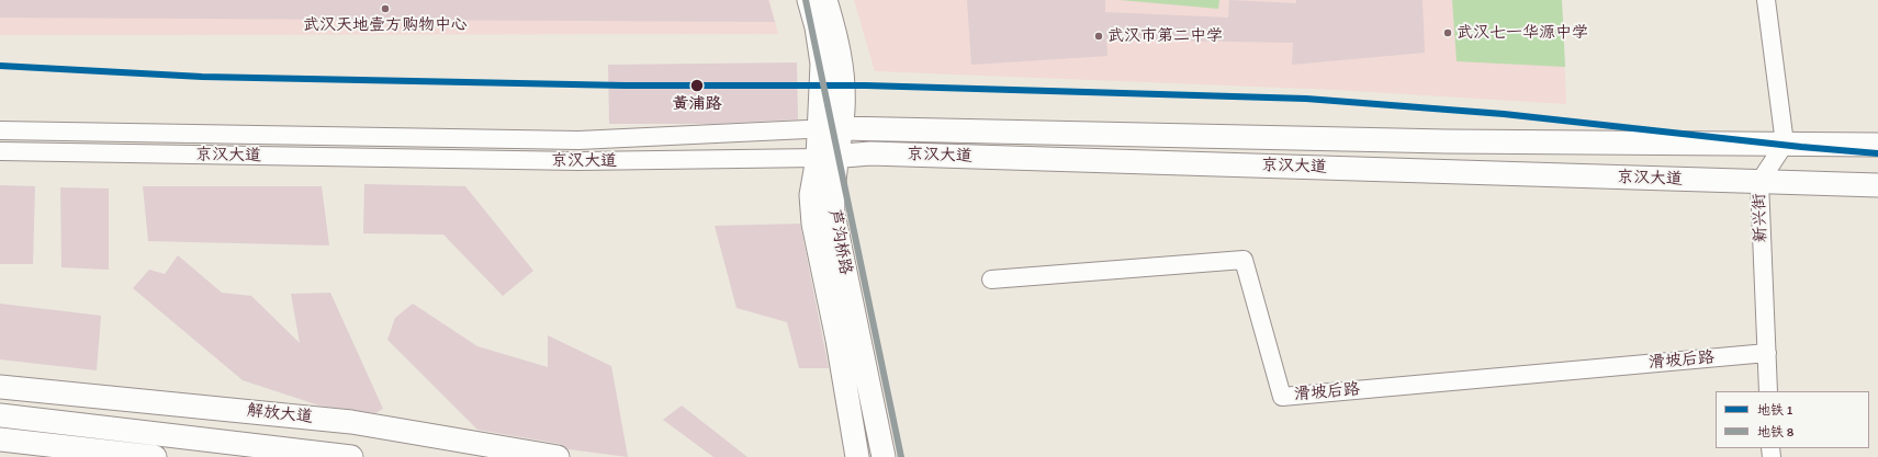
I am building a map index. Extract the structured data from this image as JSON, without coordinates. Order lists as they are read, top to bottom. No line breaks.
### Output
{"streets":{"main road":["京汉大道","芦沟桥路","解放大道"],"street":["新兴街","滑坡后路"]},"crossings":[["京汉大道","新兴街"],["京汉大道","芦沟桥路"],["新兴街","滑坡后路"]],"places":["武汉天地壹方购物中心","武汉七一华源中学","武汉市第二中学","黄浦路"],"lines":["metro line 8","metro line 1"],"legend":["地铁 1","地铁 8"]}
